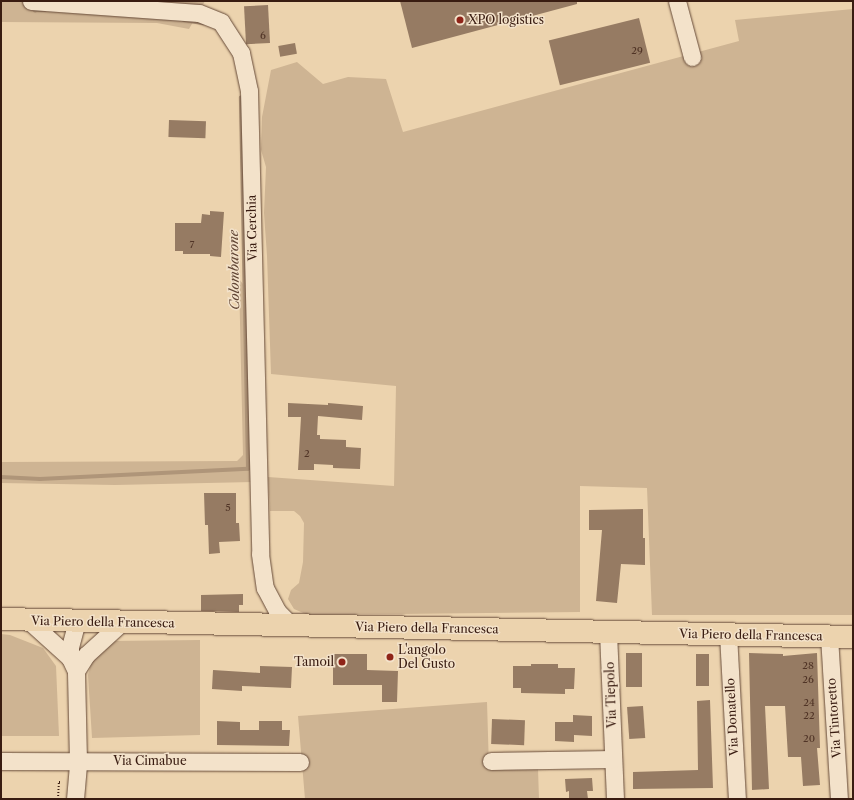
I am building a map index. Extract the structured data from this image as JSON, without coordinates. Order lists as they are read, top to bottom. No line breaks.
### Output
{"streets":{"main road":["Via Piero della Francesca"],"street":["Via Cerchia","Via Tiepolo","Via Donatello","Via Tintoretto","Via Cimabue"]},"crossings":[["Via Cerchia","Via Piero della Francesca"],["Via Piero della Francesca","Via Tiepolo"],["Via Piero della Francesca","Via Donatello"],["Via Piero della Francesca","Via Tintoretto"]],"water":["Colombarone"],"places":["XPO logistics","L'angolo Del Gusto","Tamoil"],"house_numbers":["6","29","7","2","5","28","26","24","22","20"]}
